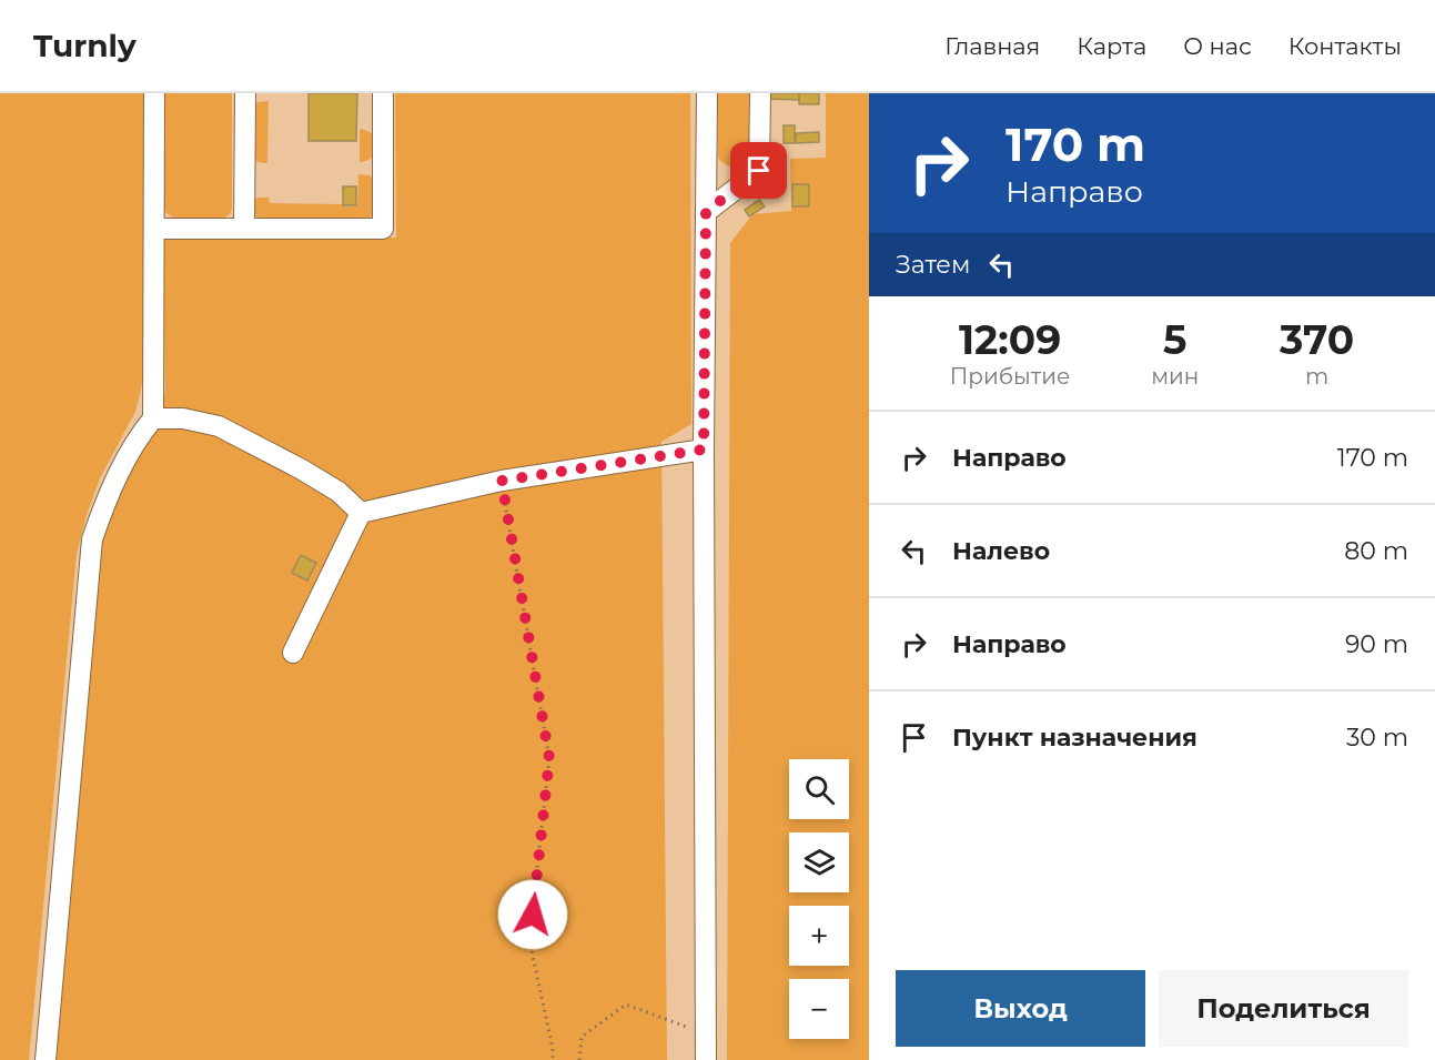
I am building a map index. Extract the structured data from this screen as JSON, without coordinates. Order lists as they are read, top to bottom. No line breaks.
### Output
{"page":{"header":"Turnly","nav":["Главная","Карта","О нас","Контакты"],"turn":["170 m","Направо"],"then":"Затем","eta":["12:09","Прибытие","5","мин","370","m"],"list":[{"name":"Направо","value":"170 m"},{"name":"Налево","value":"80 m"},{"name":"Направо","value":"90 m"},{"name":"Пункт назначения","value":"30 m"}],"map_buttons":["+","−"],"buttons":["Выход","Поделиться"]}}
